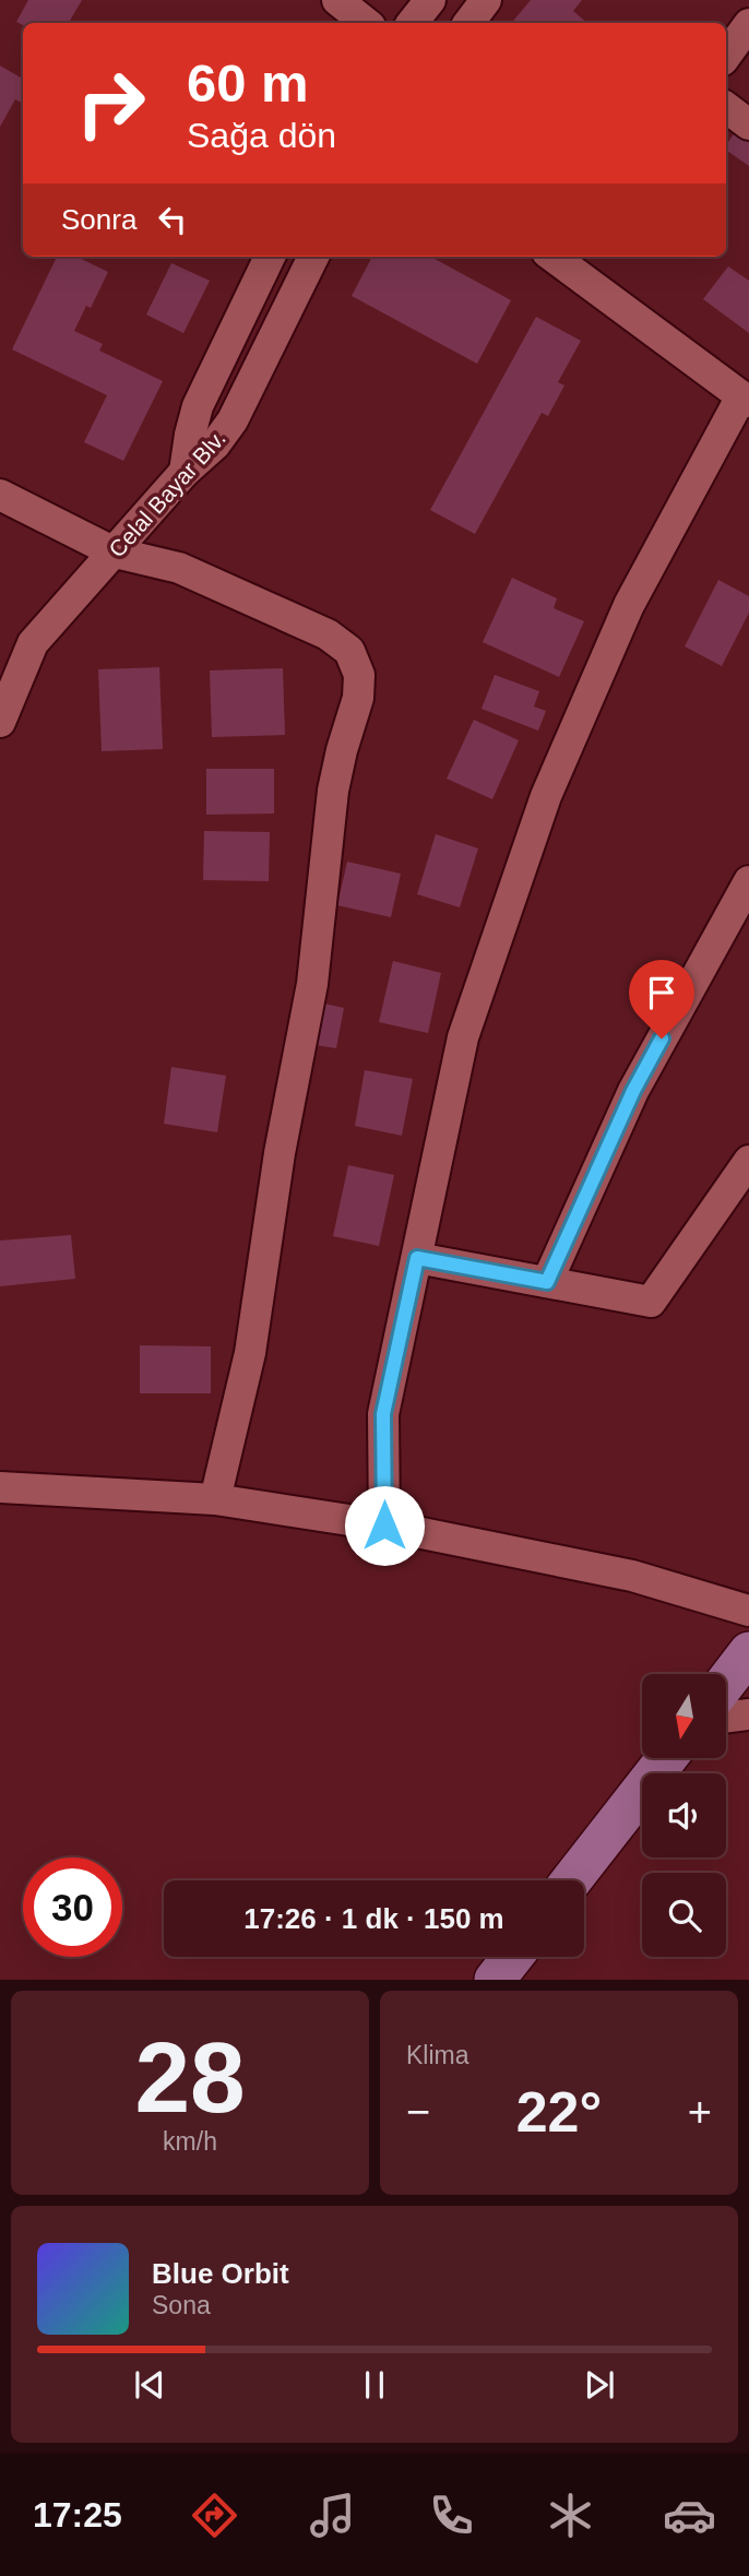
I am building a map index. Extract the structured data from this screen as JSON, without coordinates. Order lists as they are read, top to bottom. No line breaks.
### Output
{"streets":{"street":["Celal Bayar Blv."]},"north":"bottom","page":{"turn":["60 m","Sağa dön"],"then":"Sonra","limit":"30","trip":"17:26 · 1 dk · 150 m","tile":[["28","km/h"],"Klima"],"heat":["−","22°","+"],"song":["Blue Orbit","Sona"],"tabs":"17:25"}}
